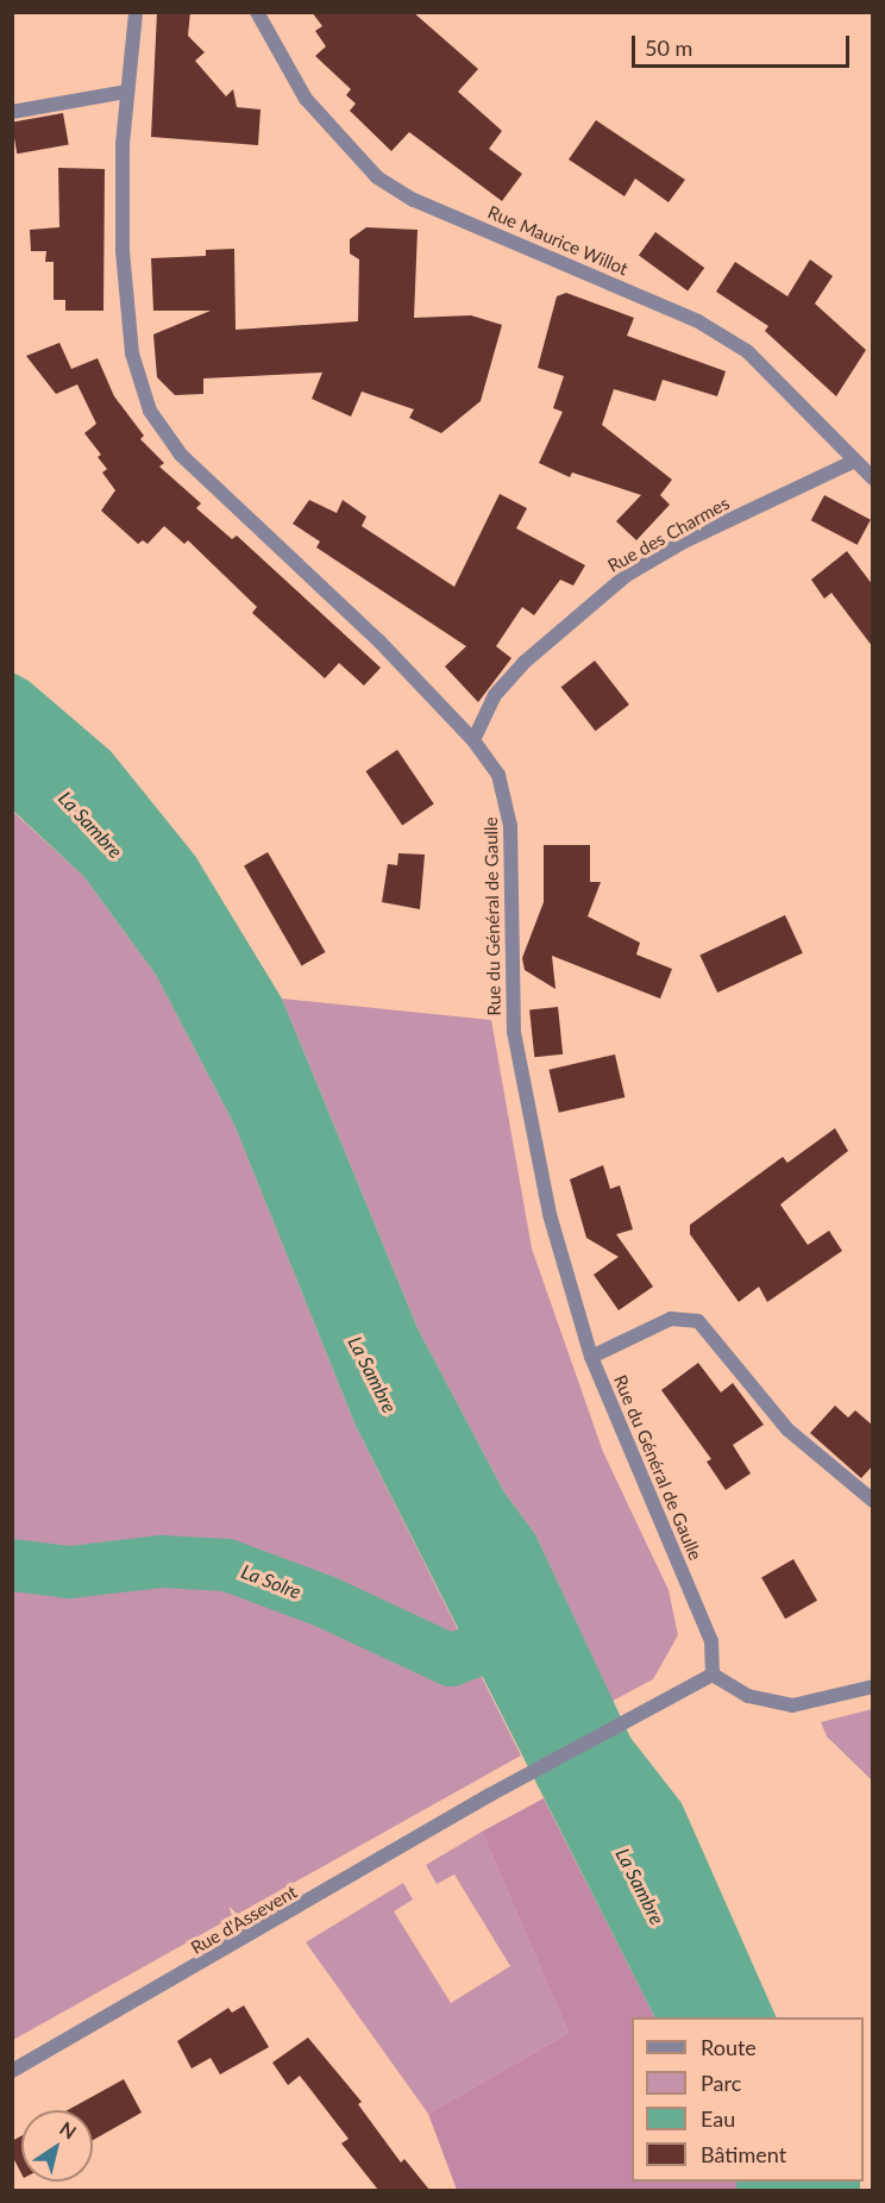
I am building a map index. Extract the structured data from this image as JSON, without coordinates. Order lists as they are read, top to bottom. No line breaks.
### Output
{"streets":{"street":["Rue Maurice Willot","Rue des Charmes","Rue du Général de Gaulle","Rue d'Assevent"]},"crossings":[["Rue Maurice Willot","Rue des Charmes"],["Rue des Charmes","Rue du Général de Gaulle"],["Rue du Général de Gaulle","Rue d'Assevent"]],"water":["La Sambre","La Solre"],"legend":["Route","Parc","Eau","Bâtiment"],"scale_bar":"50 m","north":"top right"}
